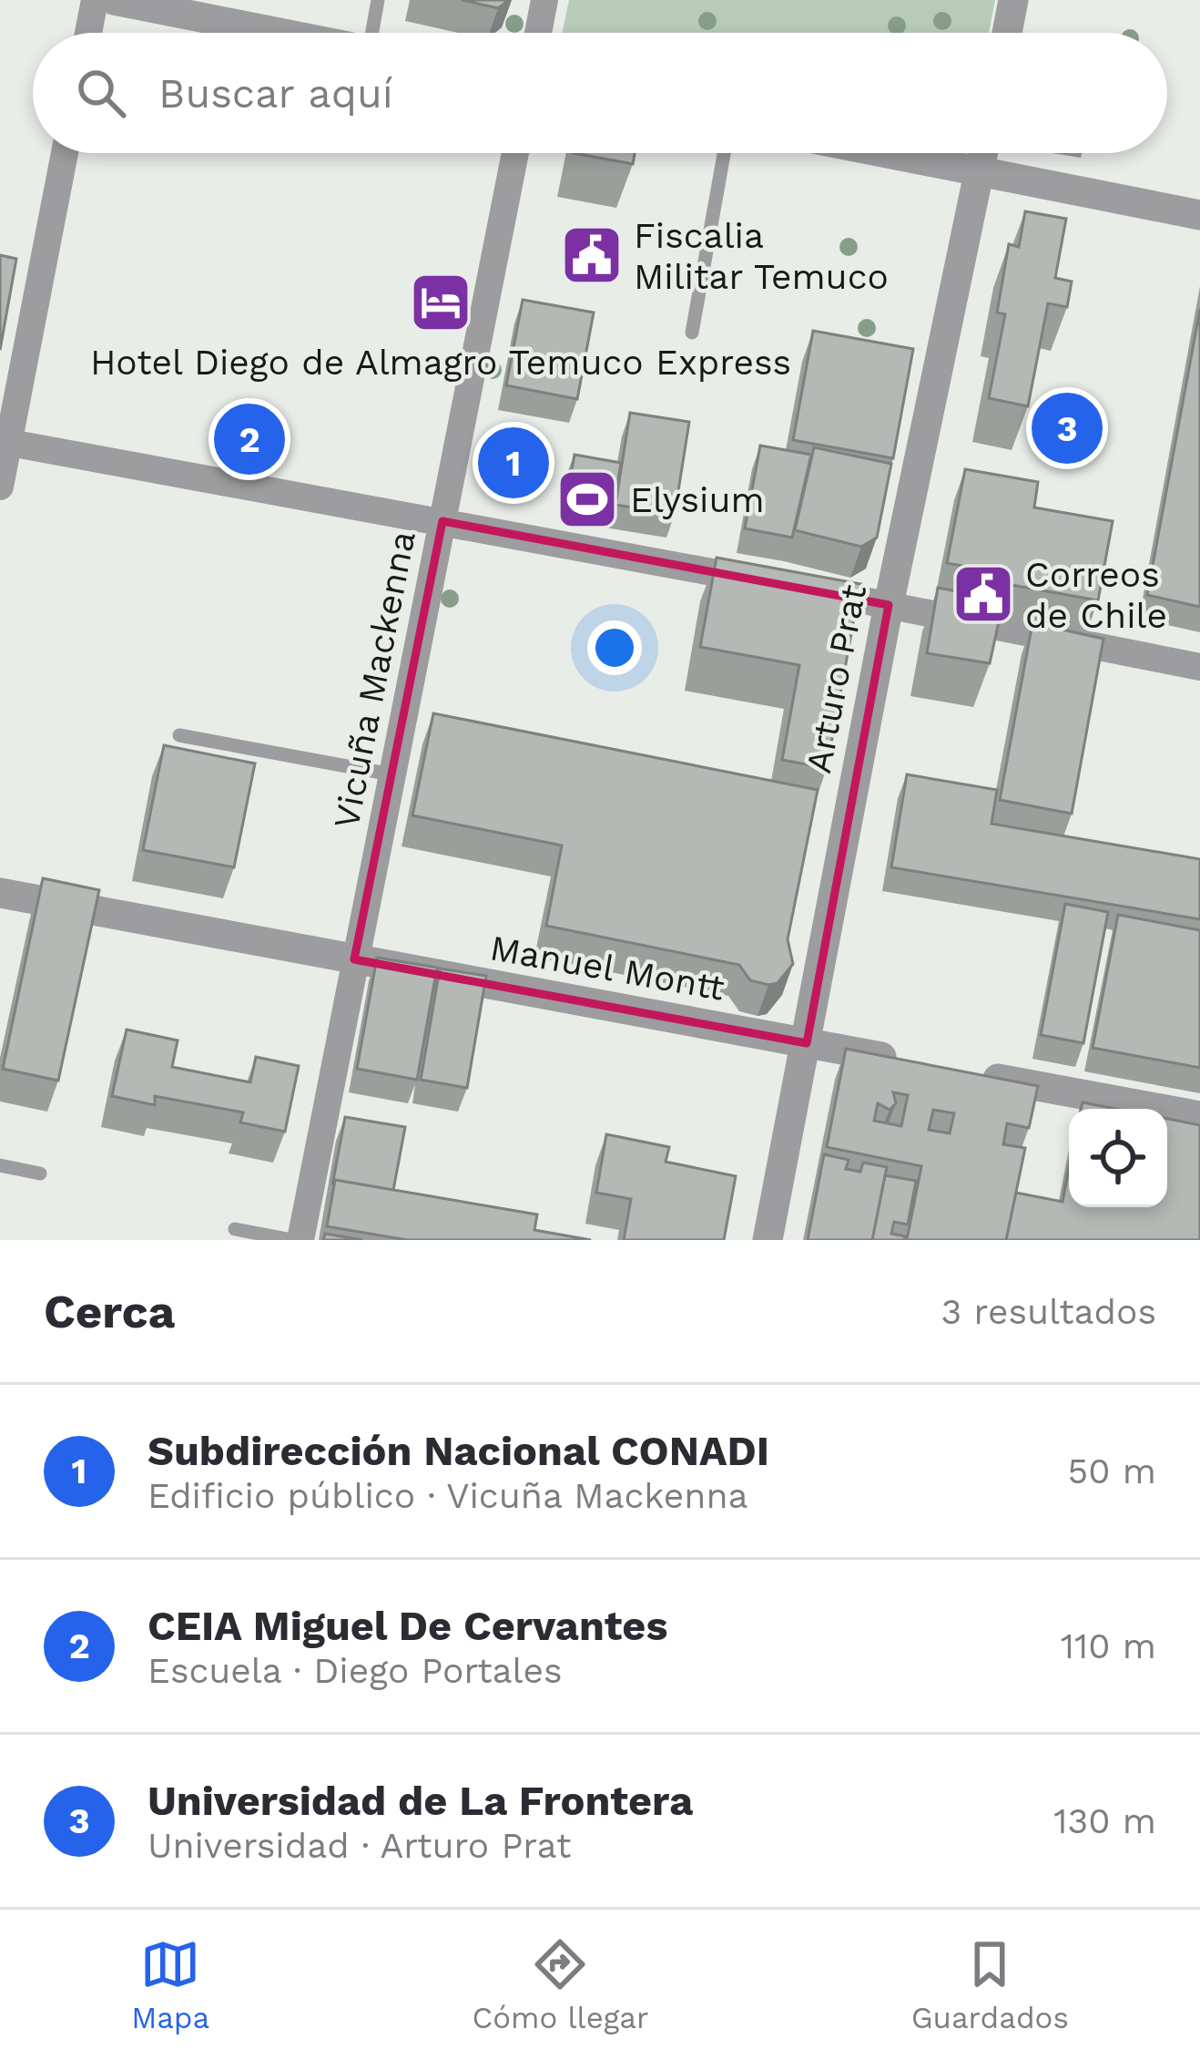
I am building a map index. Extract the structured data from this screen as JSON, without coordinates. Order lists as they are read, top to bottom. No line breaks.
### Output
{"streets":{"street":["Arturo Prat","Vicuña Mackenna","Manuel Montt"]},"crossings":[["Arturo Prat","Manuel Montt"],["Vicuña Mackenna","Manuel Montt"]],"places":{"public building":["Fiscalia Militar Temuco","Correos de Chile"],"hotel":["Hotel Diego de Almagro Temuco Express"],"sports":["Elysium"]},"page":{"search":"Buscar aquí","pins":["3","2","1"],"heading":["Cerca","3 resultados"],"list":[{"mark":"1","name":"Subdirección Nacional CONADI","note":"Edificio público · Vicuña Mackenna","value":"50 m"},{"mark":"2","name":"CEIA Miguel De Cervantes","note":"Escuela · Diego Portales","value":"110 m"},{"mark":"3","name":"Universidad de La Frontera","note":"Universidad · Arturo Prat","value":"130 m"}],"nav":["Mapa","Cómo llegar","Guardados"]}}
